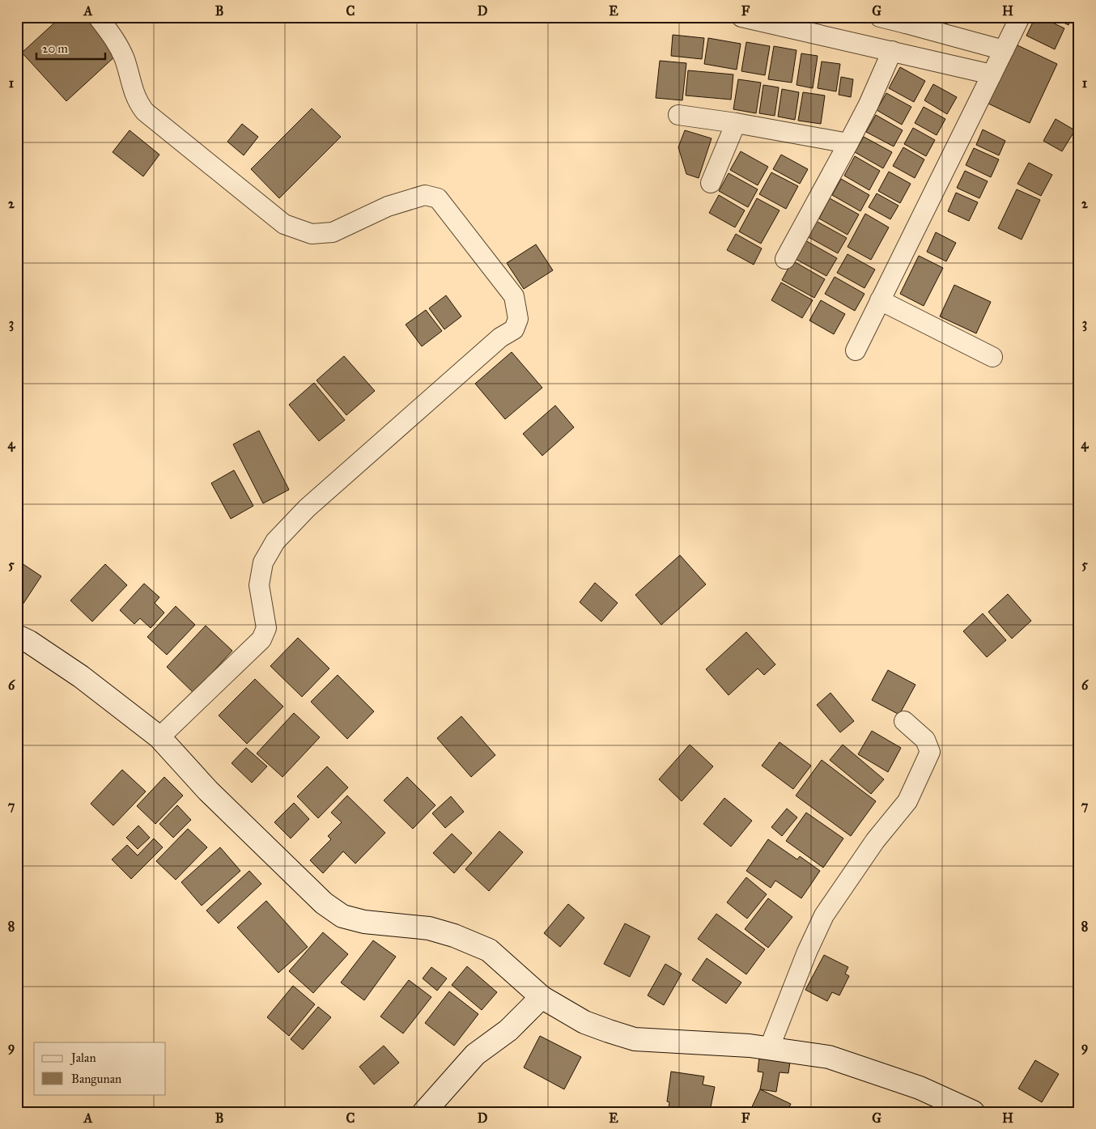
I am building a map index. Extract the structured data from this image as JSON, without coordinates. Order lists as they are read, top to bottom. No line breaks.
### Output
{"legend":["Jalan","Bangunan"],"scale_bar":"20 m","grid":{"columns":["A","B","C","D","E","F","G","H"],"rows":["1","2","3","4","5","6","7","8","9"]}}
